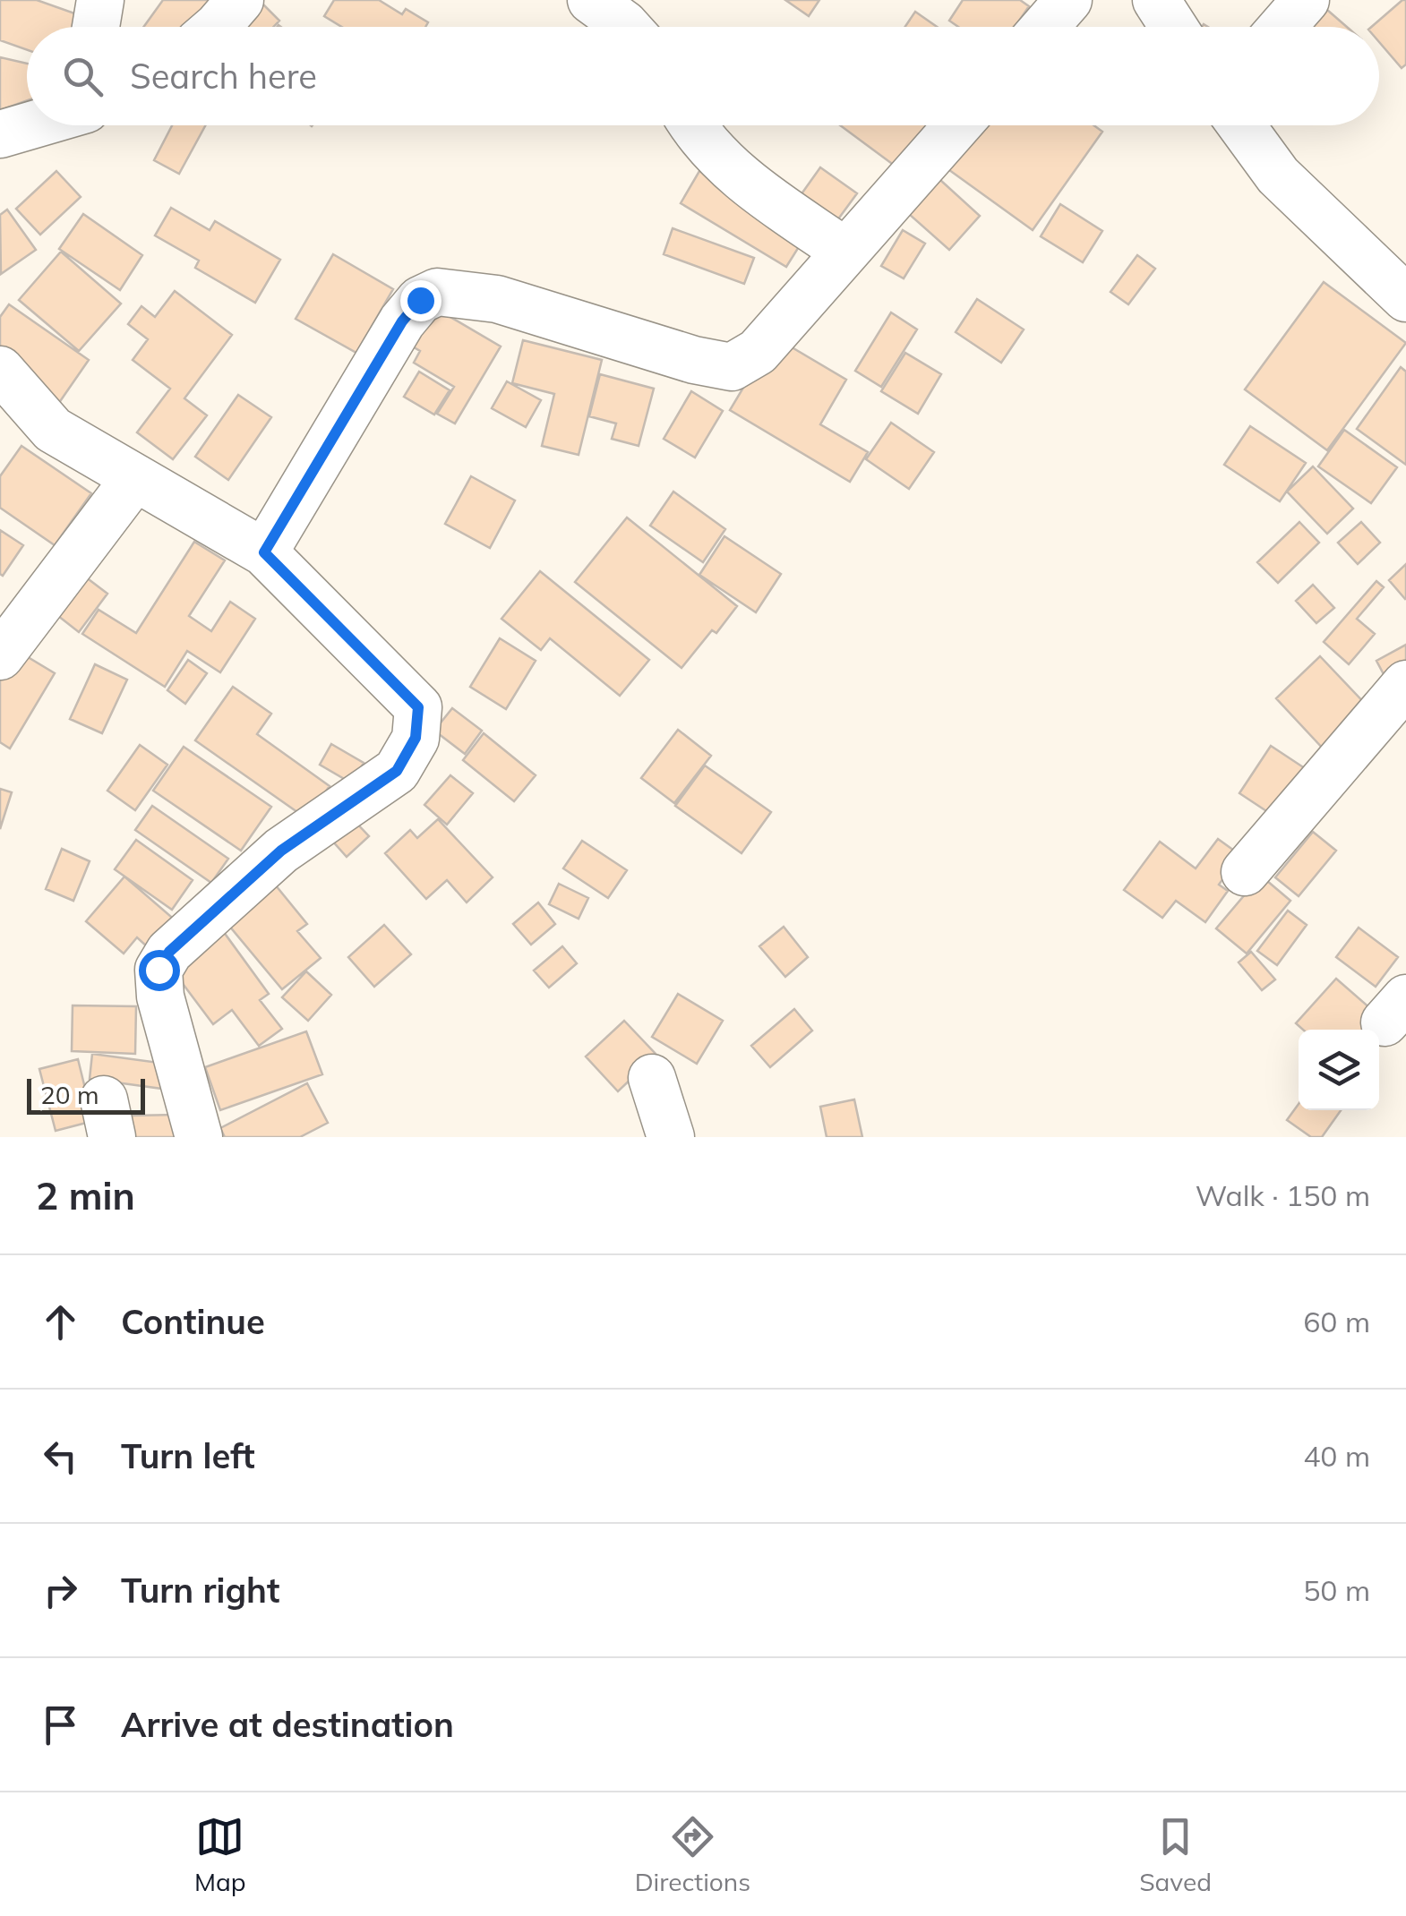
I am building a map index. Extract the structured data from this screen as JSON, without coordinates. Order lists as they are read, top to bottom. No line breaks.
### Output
{"scale_bar":"20 m","page":{"search":"Search here","scale":"20 m","heading":["2 min","Walk · 150 m"],"list":[["Continue","60 m"],["Turn left","40 m"],["Turn right","50 m"],"Arrive at destination"],"nav":["Map","Directions","Saved"]}}
